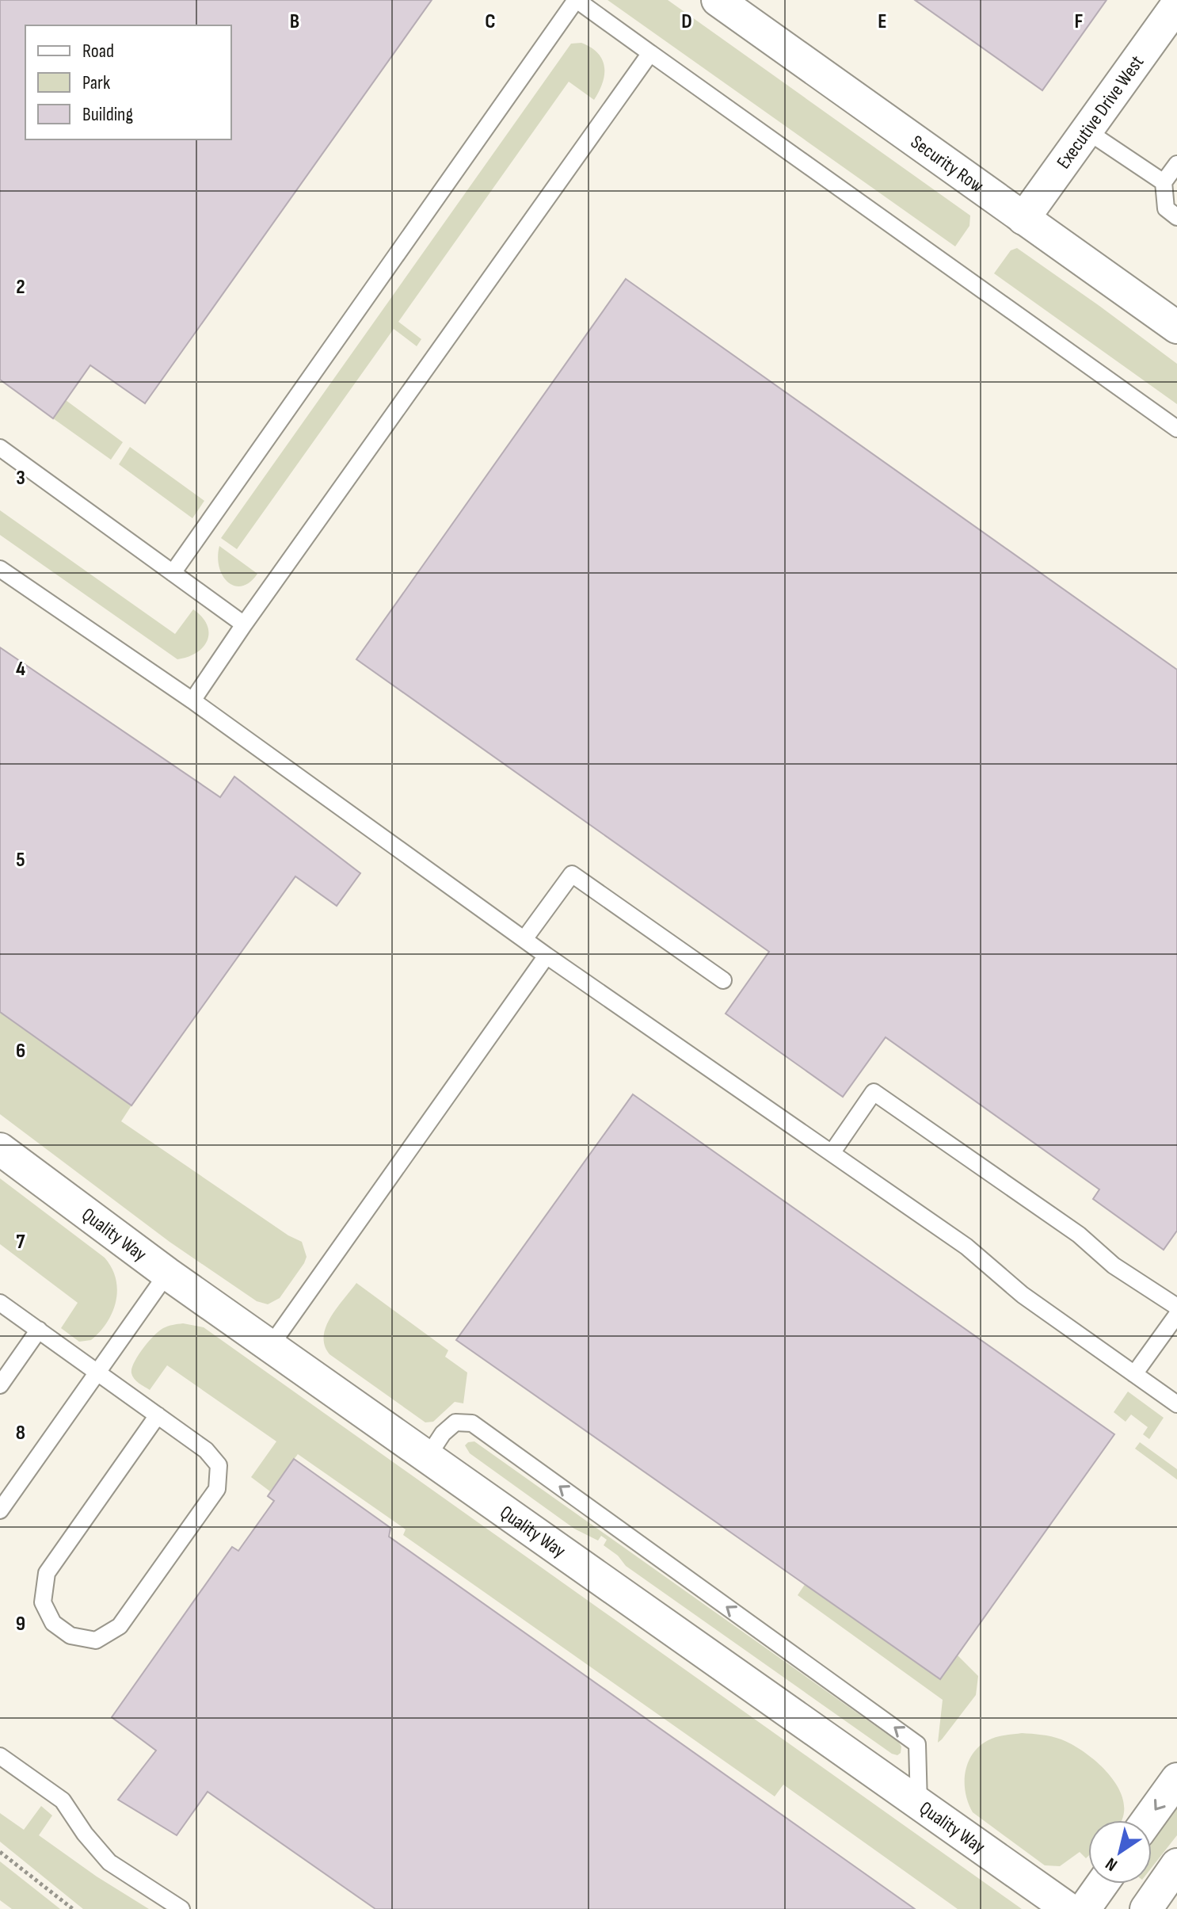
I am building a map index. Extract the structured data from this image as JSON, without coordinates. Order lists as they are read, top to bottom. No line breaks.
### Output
{"streets":{"street":["Executive Drive West","Security Row","Quality Way"]},"crossings":[["Executive Drive West","Security Row"]],"legend":["Road","Park","Building"],"north":"bottom left","grid":{"columns":["B","C","D","E","F"],"rows":["2","3","4","5","6","7","8","9"]}}
